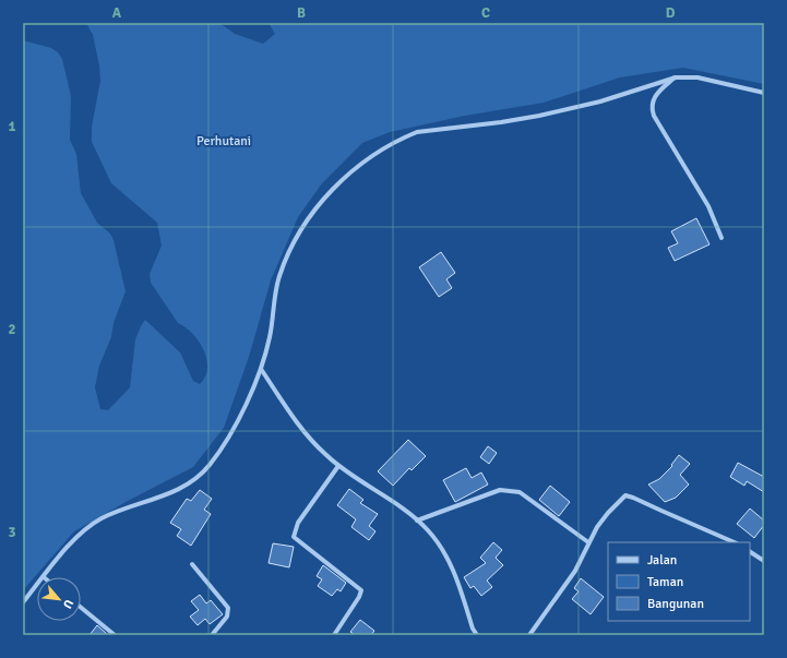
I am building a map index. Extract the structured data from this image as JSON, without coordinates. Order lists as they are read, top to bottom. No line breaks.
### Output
{"parks":["Perhutani"],"legend":["Jalan","Taman","Bangunan"],"north":"bottom right","grid":{"columns":["A","B","C","D"],"rows":["1","2","3"]}}
